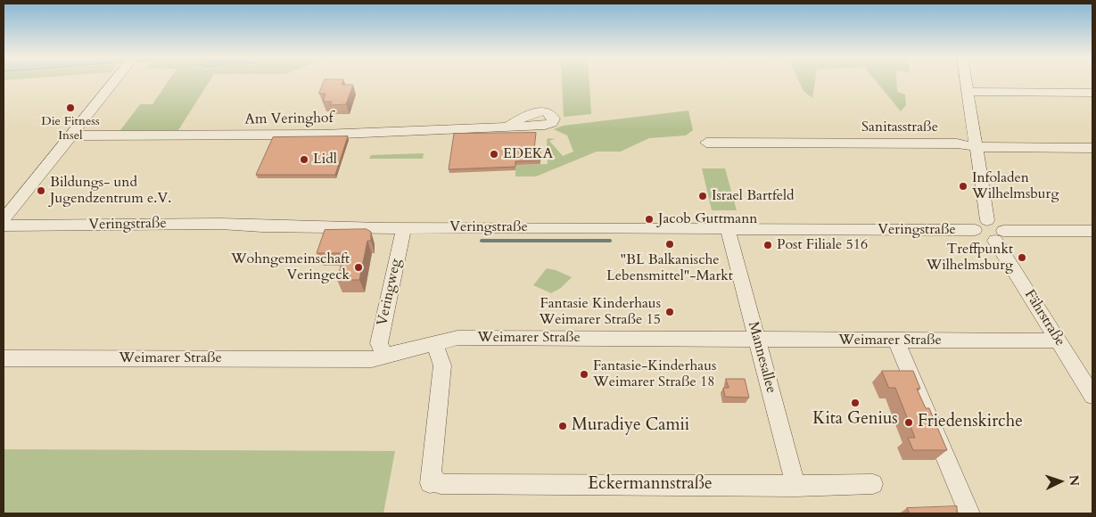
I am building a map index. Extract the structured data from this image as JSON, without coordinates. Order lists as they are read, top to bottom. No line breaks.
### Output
{"streets":{"street":["Am Veringhof","Sanitasstraße","Veringstraße","Veringweg","Fährstraße","Weimarer Straße","Mannesallee","Eckermannstraße"]},"crossings":[["Veringstraße","Veringweg"],["Veringstraße","Mannesallee"],["Veringweg","Weimarer Straße"],["Fährstraße","Weimarer Straße"],["Weimarer Straße","Mannesallee"],["Weimarer Straße","Eckermannstraße"],["Mannesallee","Eckermannstraße"]],"places":["Die Fitness Insel","EDEKA","Lidl","Infoladen Wilhelmsburg","Bildungs- und Jugendzentrum e.V.","Israel Bartfeld","Jacob Guttmann","\"BL Balkanische Lebensmittel\"-Markt","Post Filiale 516","Treffpunkt Wilhelmsburg","Wohngemeinschaft Veringeck","Fantasie Kinderhaus Weimarer Straße 15","Fantasie-Kinderhaus Weimarer Straße 18","Kita Genius","Friedenskirche","Muradiye Camii"],"north":"right"}
